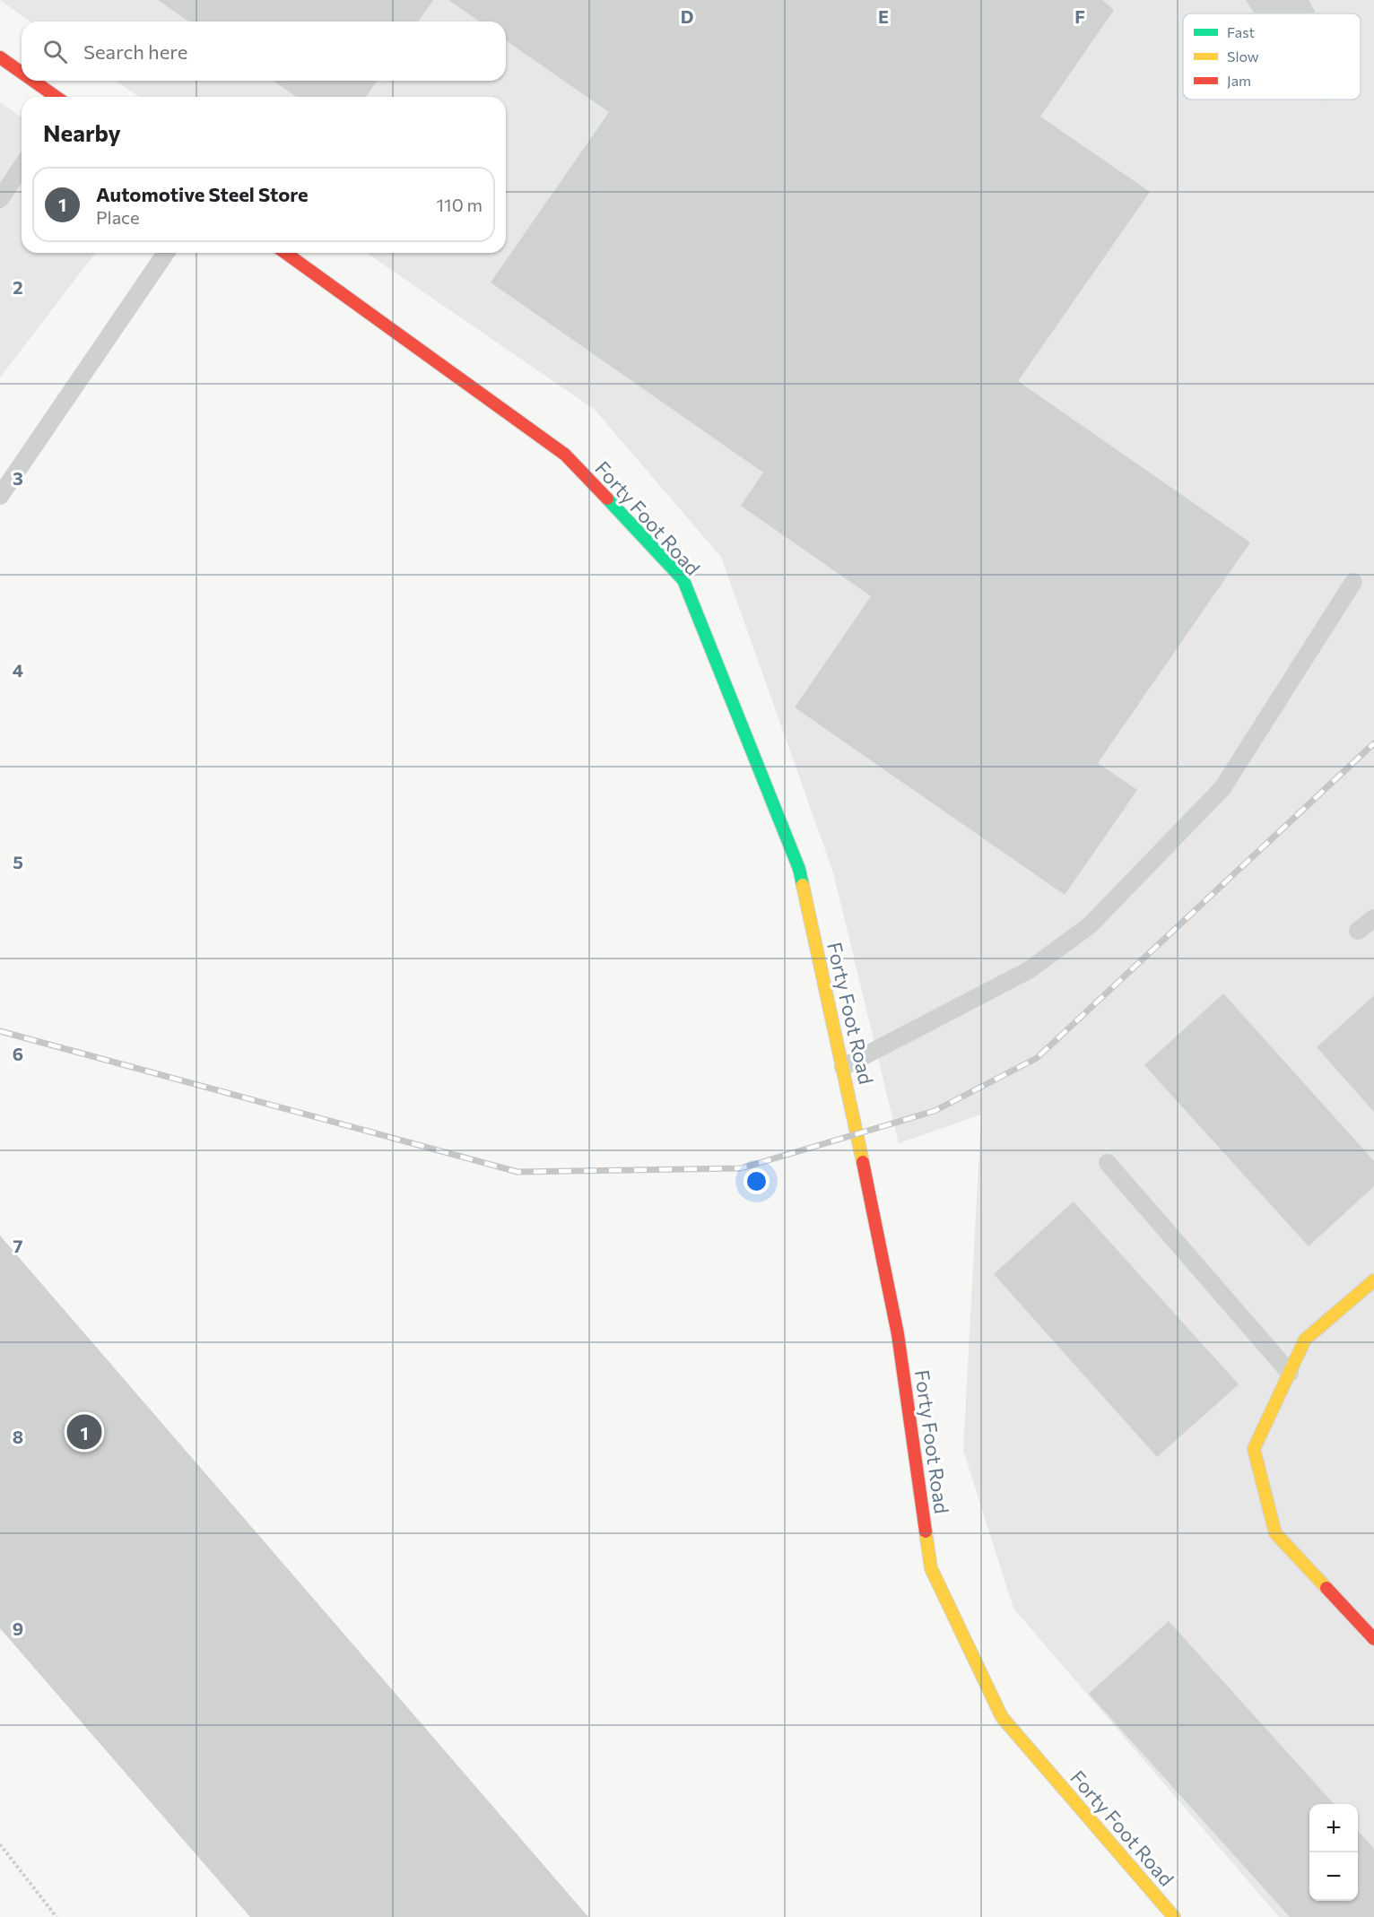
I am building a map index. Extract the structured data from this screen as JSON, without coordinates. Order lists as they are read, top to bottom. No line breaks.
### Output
{"streets":{"street":["Forty Foot Road"]},"legend":["Fast","Slow","Jam"],"page":{"search":"Search here","heading":"Nearby","list":[{"mark":"1","name":"Automotive Steel Store","note":"Place","value":"110 m"}],"pins":"1","map_buttons":["+","−"]},"grid":{"columns":["D","E","F"],"rows":["2","3","4","5","6","7","8","9"]}}
